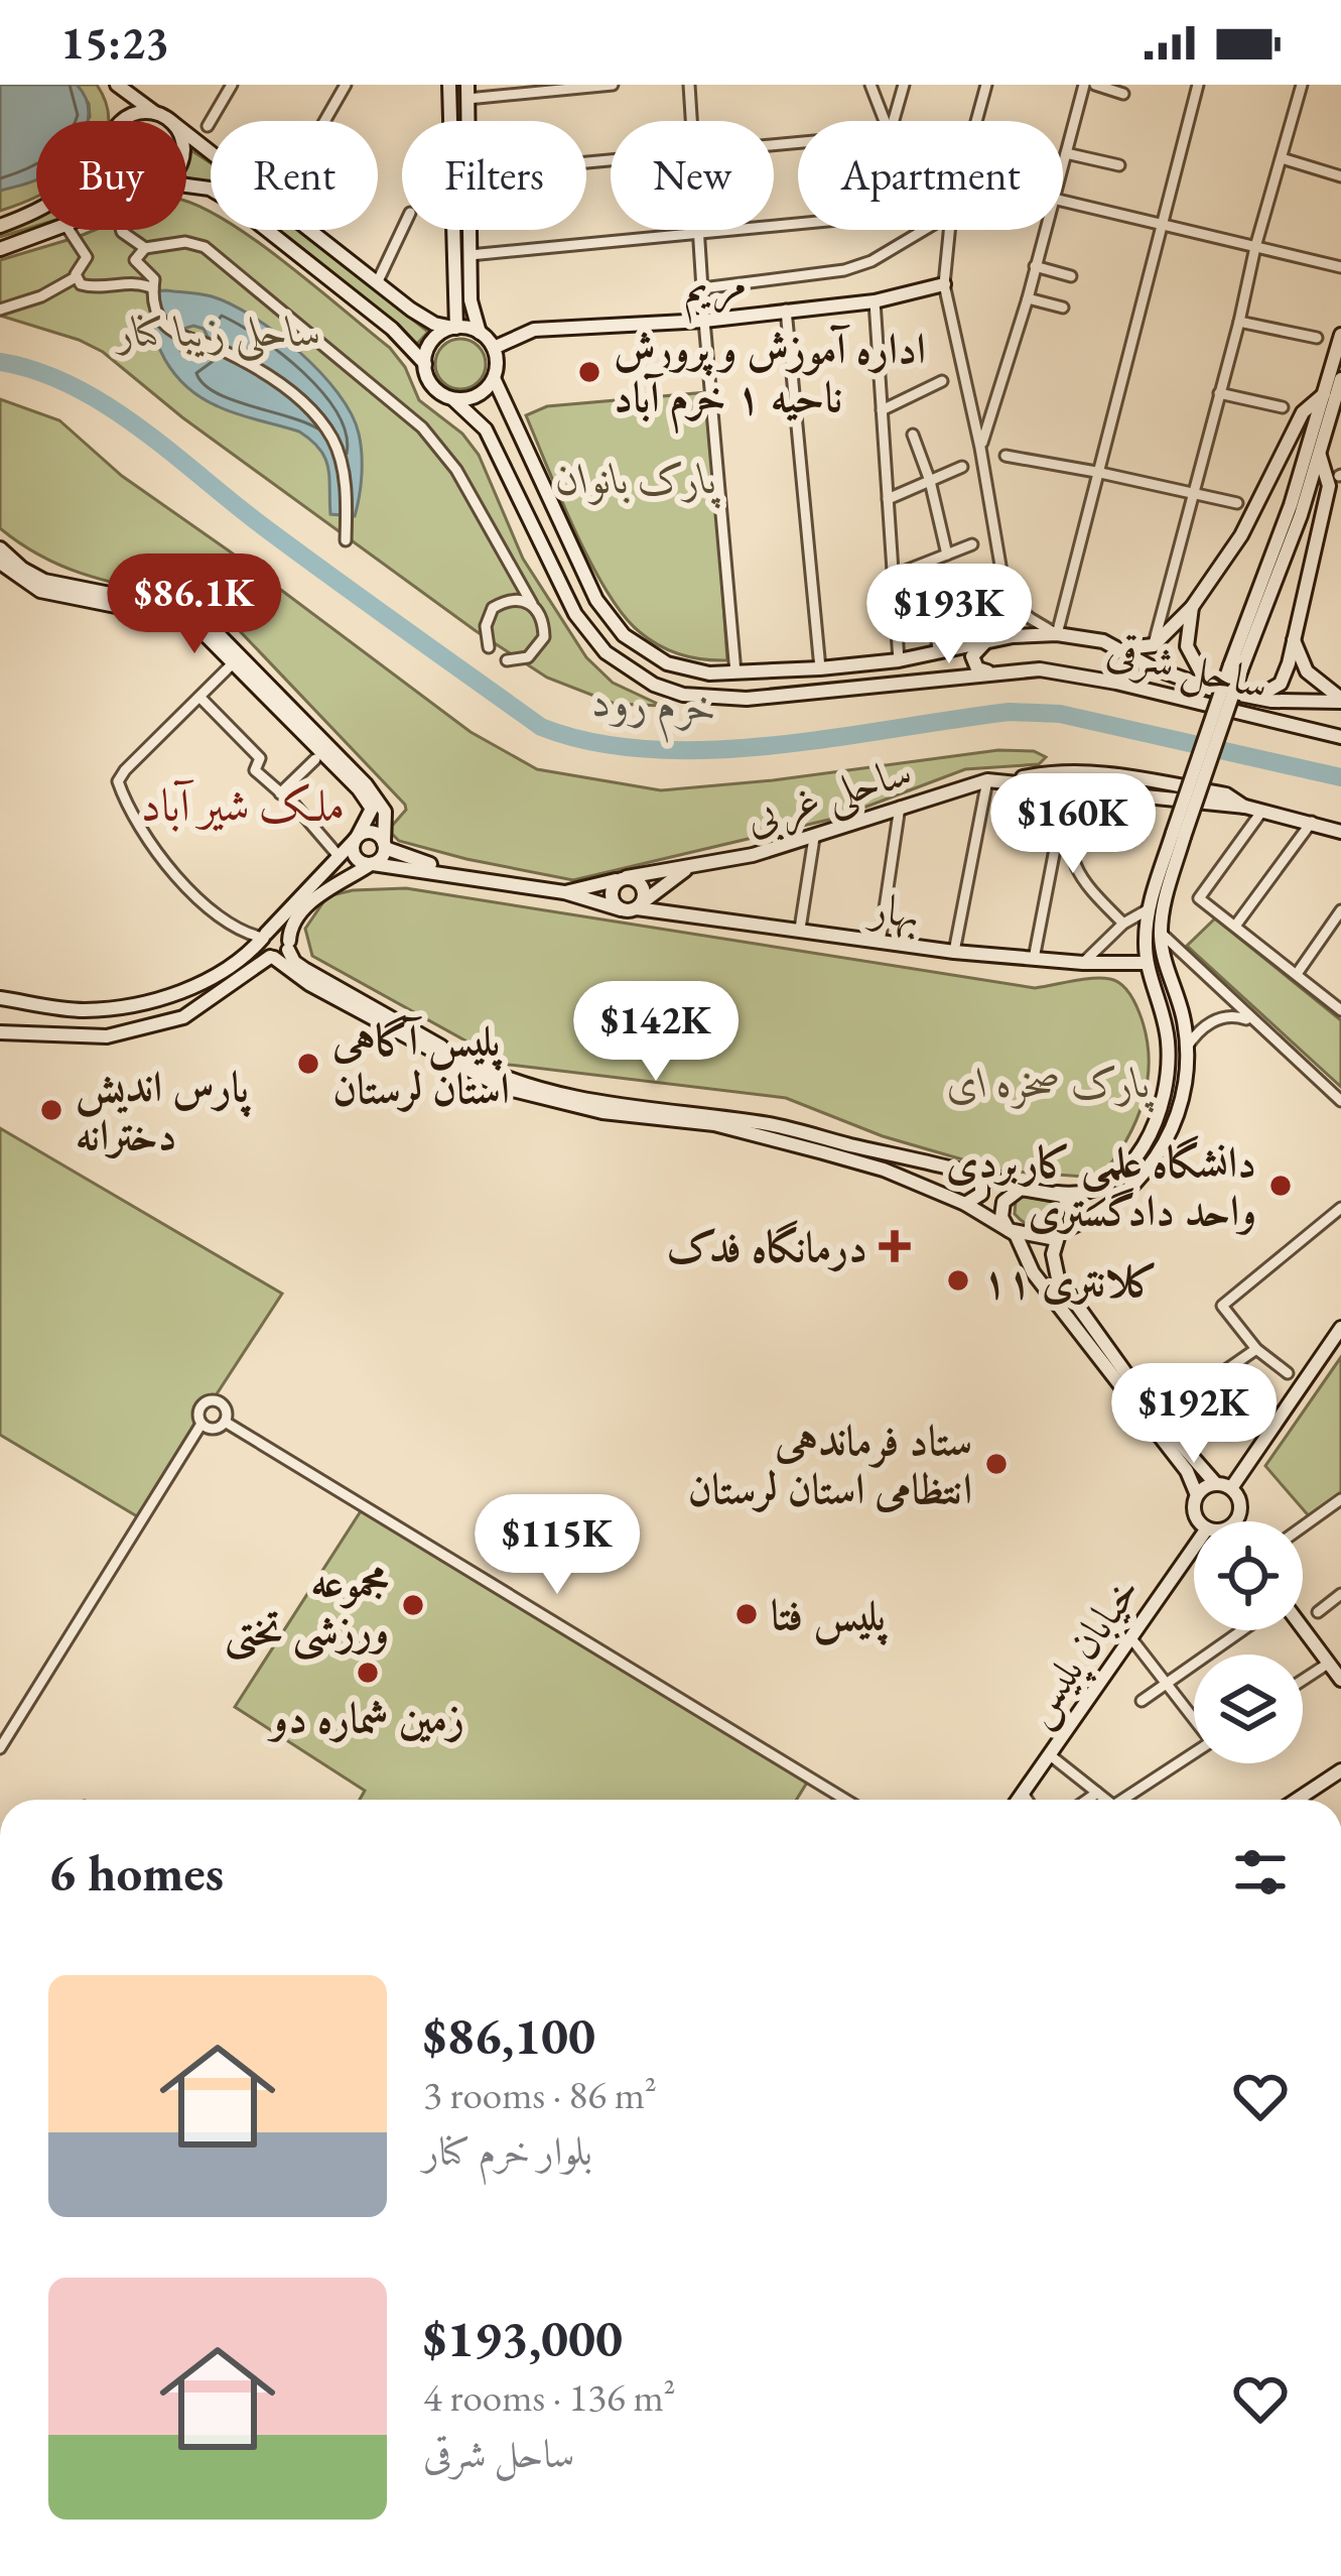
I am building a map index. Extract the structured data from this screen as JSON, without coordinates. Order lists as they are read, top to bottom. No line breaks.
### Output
{"streets":{"main road":["مریم","ساحل شرقی","ساحلی غربی","بهار","خیابان پلیس"]},"crossings":[["مریم","ساحل شرقی"],["ساحلی غربی","بهار"]],"districts":["ملک شیر آباد"],"water":["خرم رود"],"parks":["ساحلی زیبا کنار","پارک بانوان","پارک صخره ای"],"places":{"other":["اداره آموزش و پرورش ناحیه ۱ خرم آباد","پلیس آگاهی استان لرستان","پارس اندیش دخترانه","دانشگاه علمی کاربردی واحد دادگستری","کلانتری ۱۱","ستاد فرماندهی انتظامی استان لرستان","مجموعه ورزشی تختی","پلیس فتا","زمین شماره دو"],"health":["درمانگاه فدک"]},"page":{"status":"15:23","chip":["Buy","Rent","Filters","New","Apartment"],"price":["$86.1K","$193K","$160K","$142K","$192K","$115K"],"heading":"6 homes","list":[{"name":"$86,100","note":"3 rooms · 86 m² · بلوار خرم کنار"},{"name":"$193,000","note":"4 rooms · 136 m² · ساحل شرقی"}]}}
